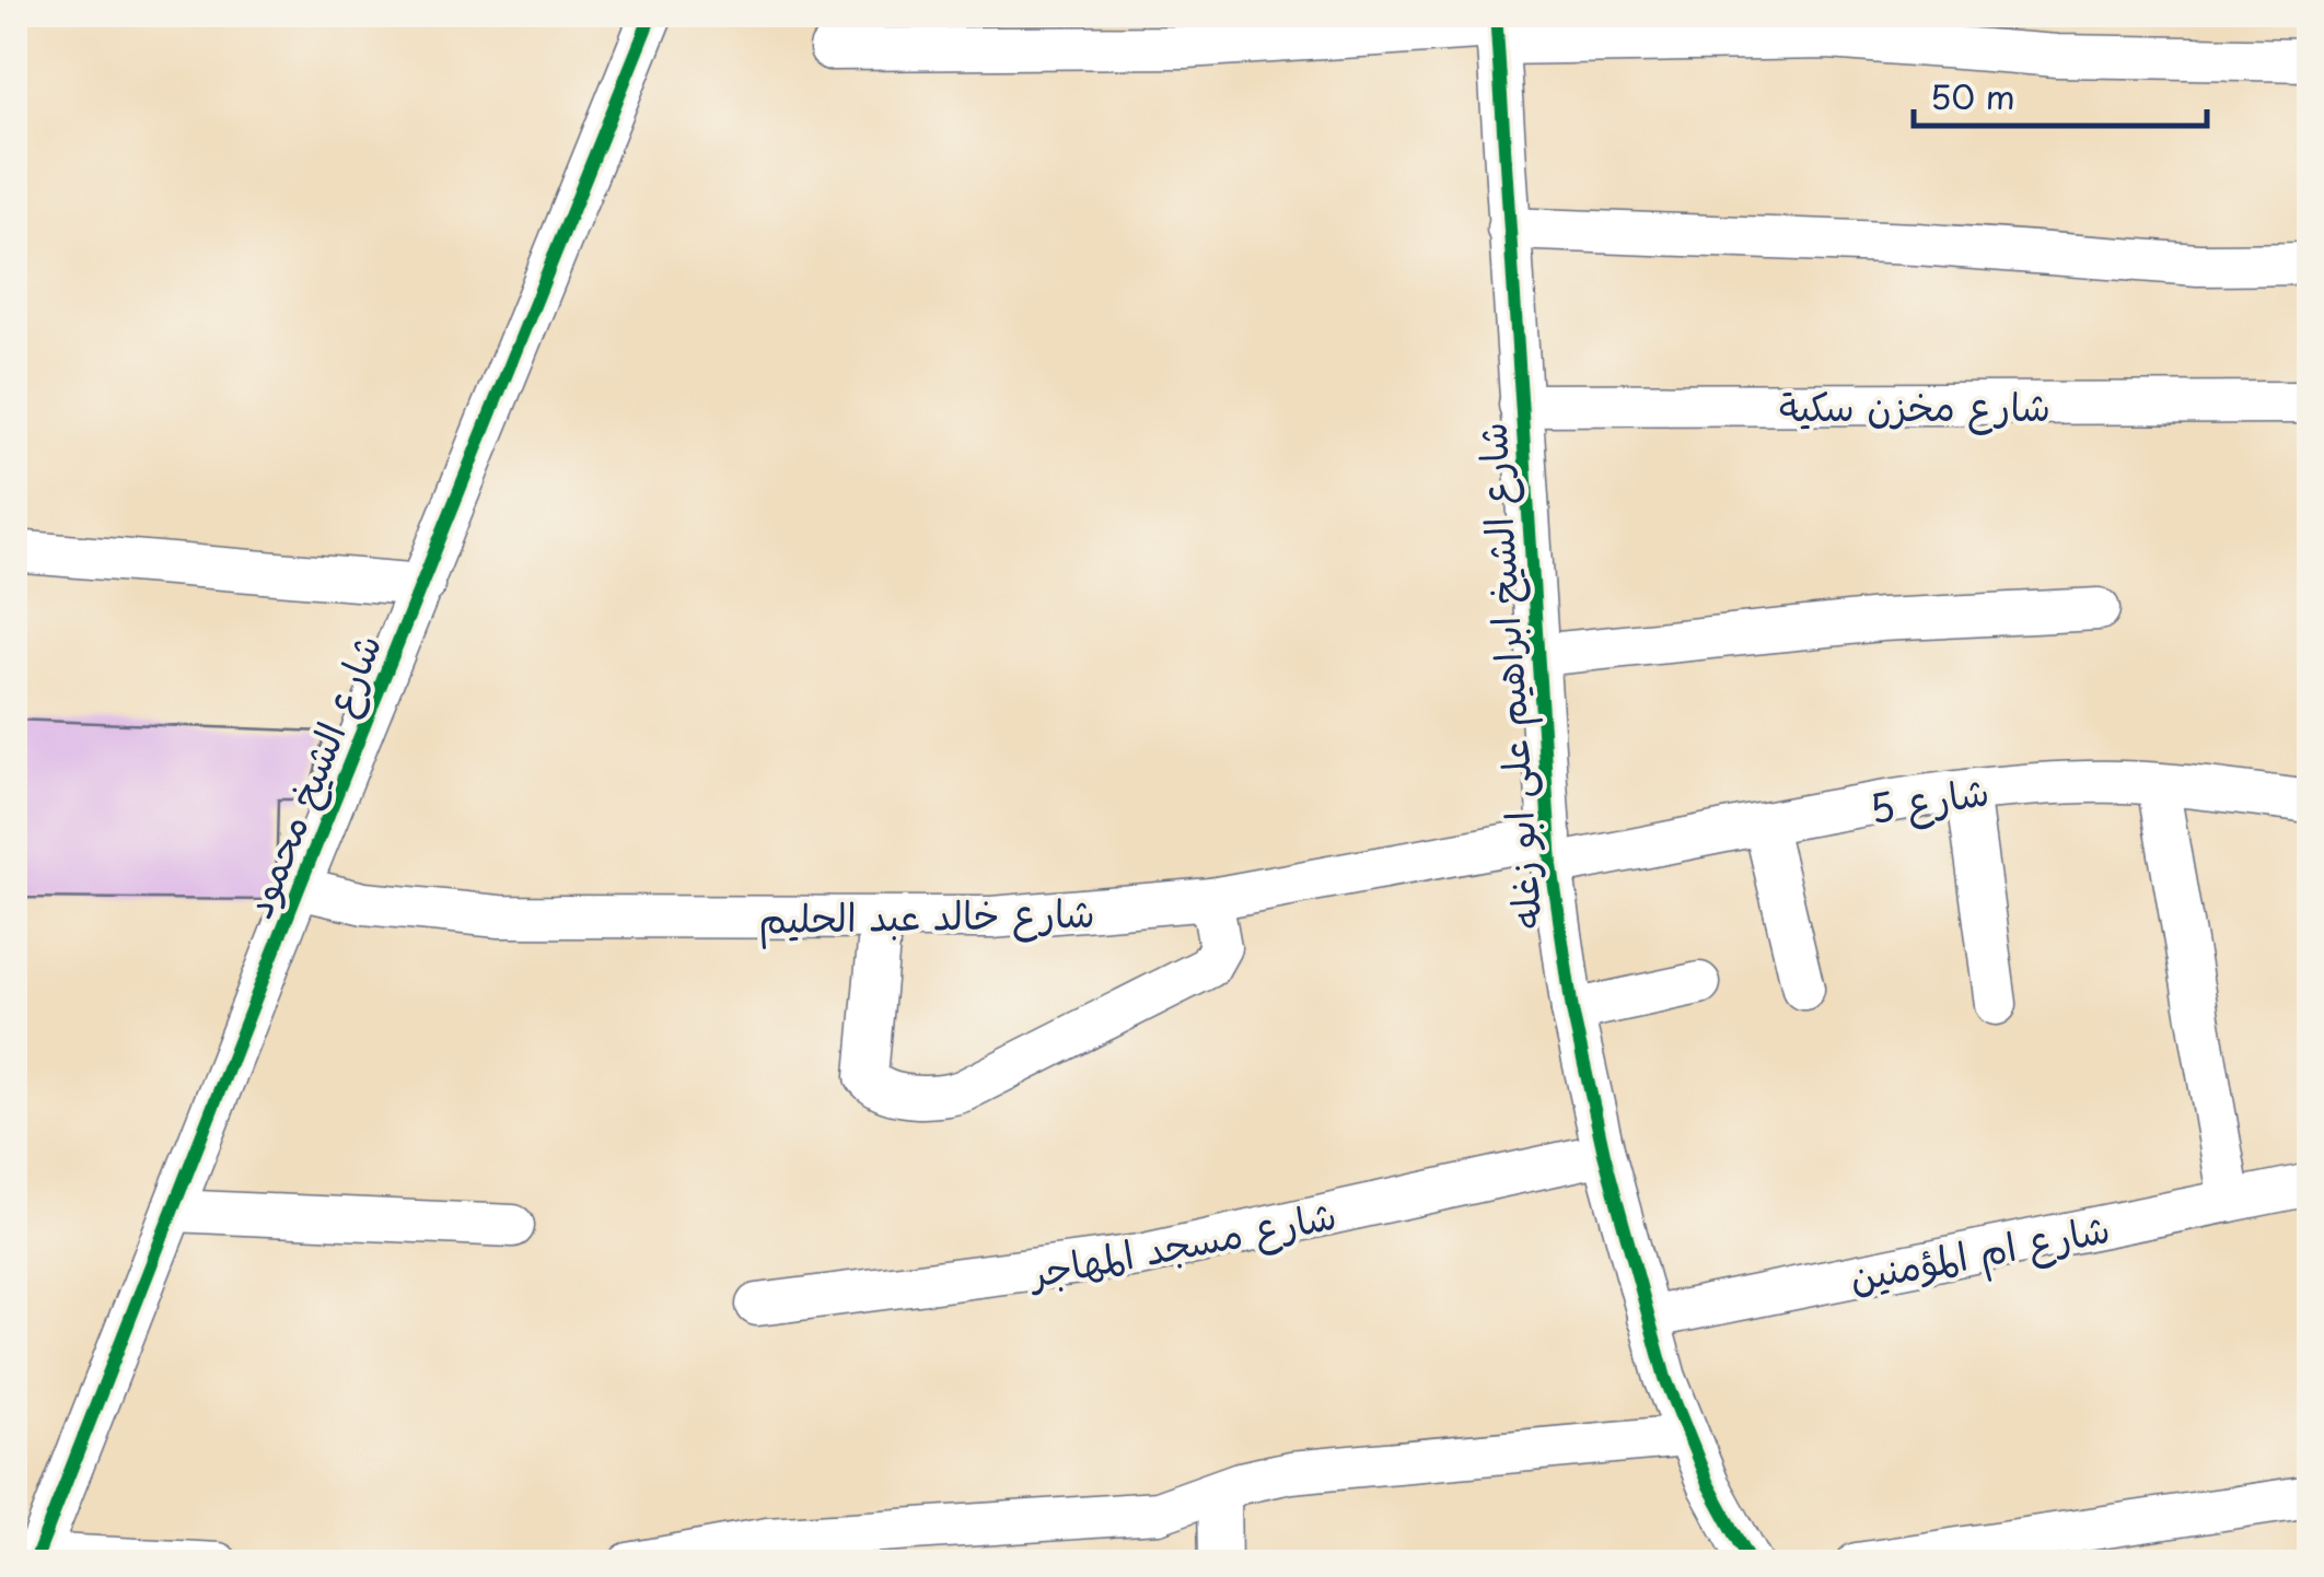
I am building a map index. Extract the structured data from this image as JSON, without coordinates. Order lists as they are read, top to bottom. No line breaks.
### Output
{"streets":{"street":["شارع مخزن سكية","شارع الشيخ ابراهيم على ابو زغله","شارع الشيخ محمود","شارع 5","شارع خالد عبد الحليم","شارع مسجد المهاجر","شارع ام المؤمنين"]},"crossings":[["شارع مخزن سكية","شارع الشيخ ابراهيم على ابو زغله"],["شارع الشيخ ابراهيم على ابو زغله","شارع 5"],["شارع الشيخ ابراهيم على ابو زغله","شارع خالد عبد الحليم"],["شارع الشيخ ابراهيم على ابو زغله","شارع مسجد المهاجر"],["شارع الشيخ ابراهيم على ابو زغله","شارع ام المؤمنين"],["شارع الشيخ محمود","شارع خالد عبد الحليم"],["شارع 5","شارع خالد عبد الحليم"]],"scale_bar":"50 m"}
